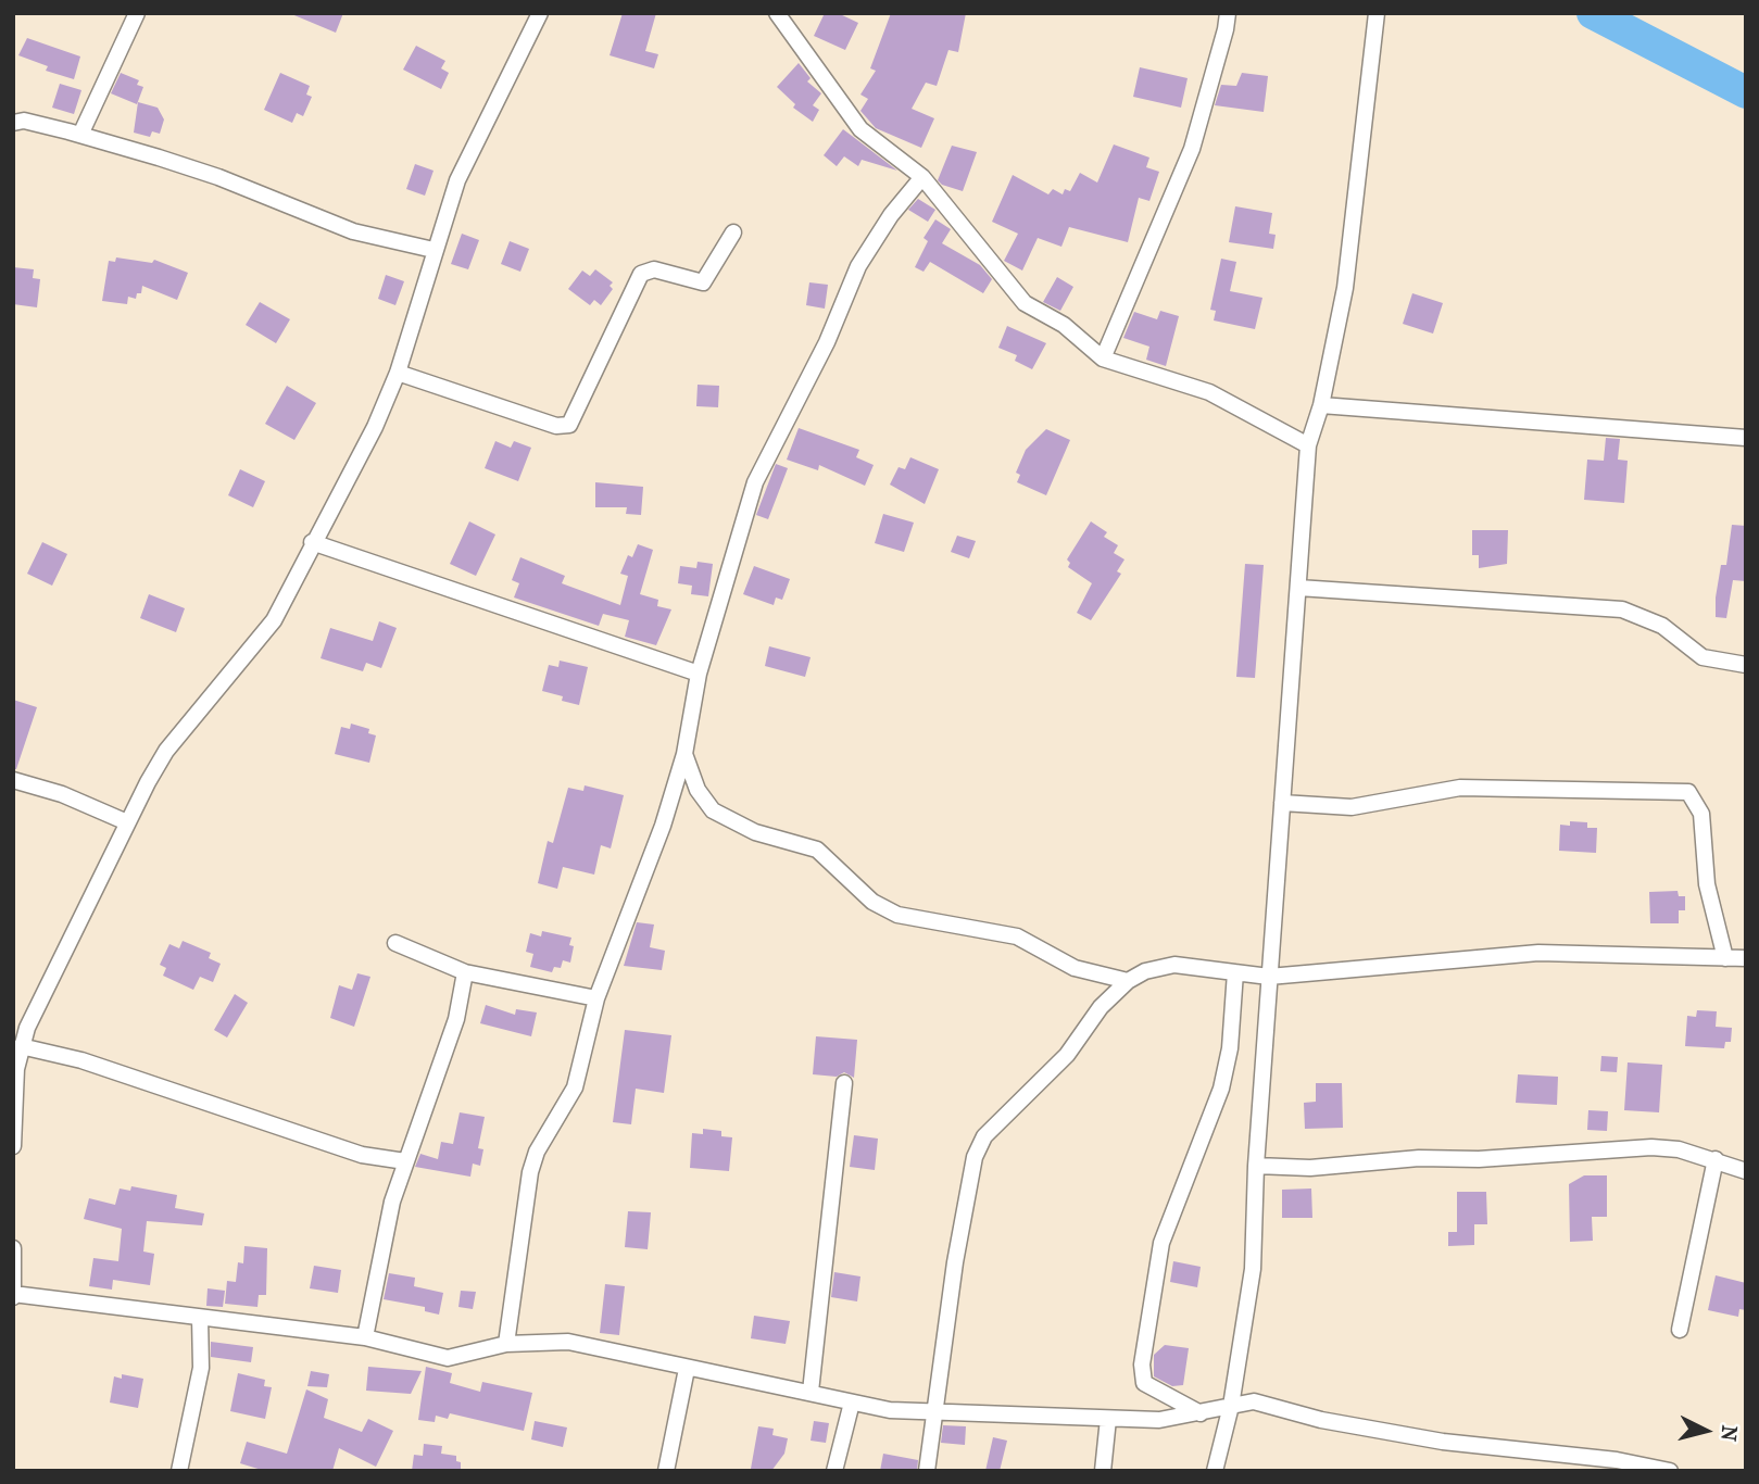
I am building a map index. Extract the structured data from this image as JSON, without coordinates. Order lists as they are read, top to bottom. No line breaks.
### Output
{"north":"right"}
